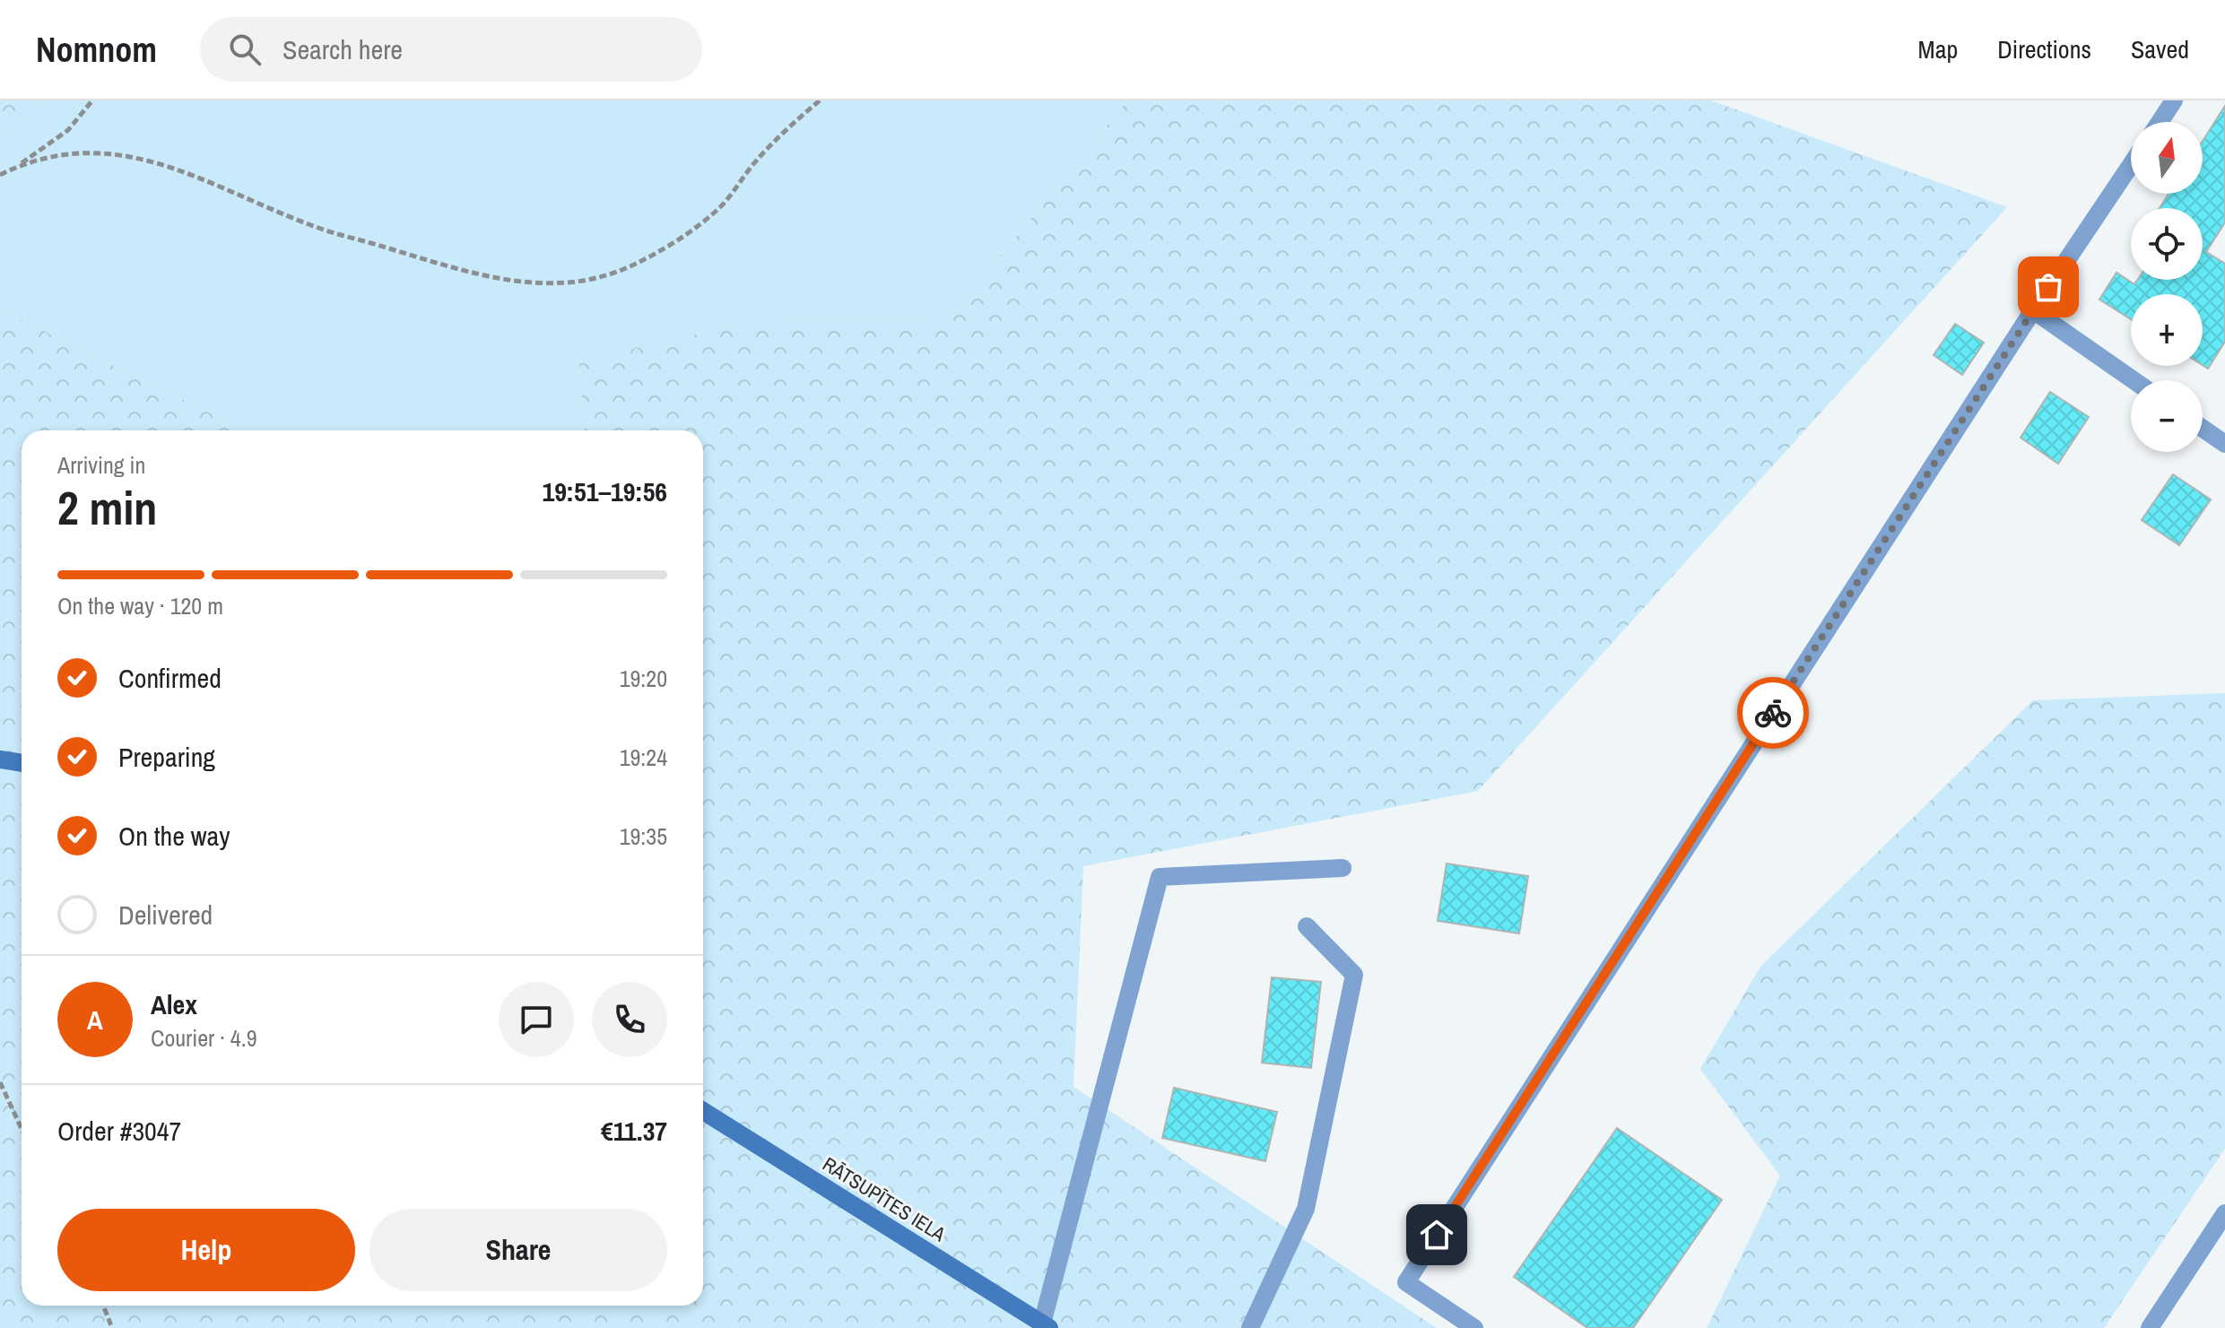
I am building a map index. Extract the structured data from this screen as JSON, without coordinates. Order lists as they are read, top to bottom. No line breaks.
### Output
{"streets":{"street":["RĀTSUPĪTES IELA"]},"north":"top","page":{"header":"Nomnom","search":"Search here","nav":["Map","Directions","Saved"],"map_buttons":["+","−"],"heading":["2 min","Arriving in","19:51–19:56"],"panel":["Alex","Courier · 4.9","Order #3047","€11.37"],"bar":"On the way · 120 m","list":[["Confirmed","19:20"],["Preparing","19:24"],["On the way","19:35"],"Delivered"],"round":"A","buttons":["Help","Share"]}}
